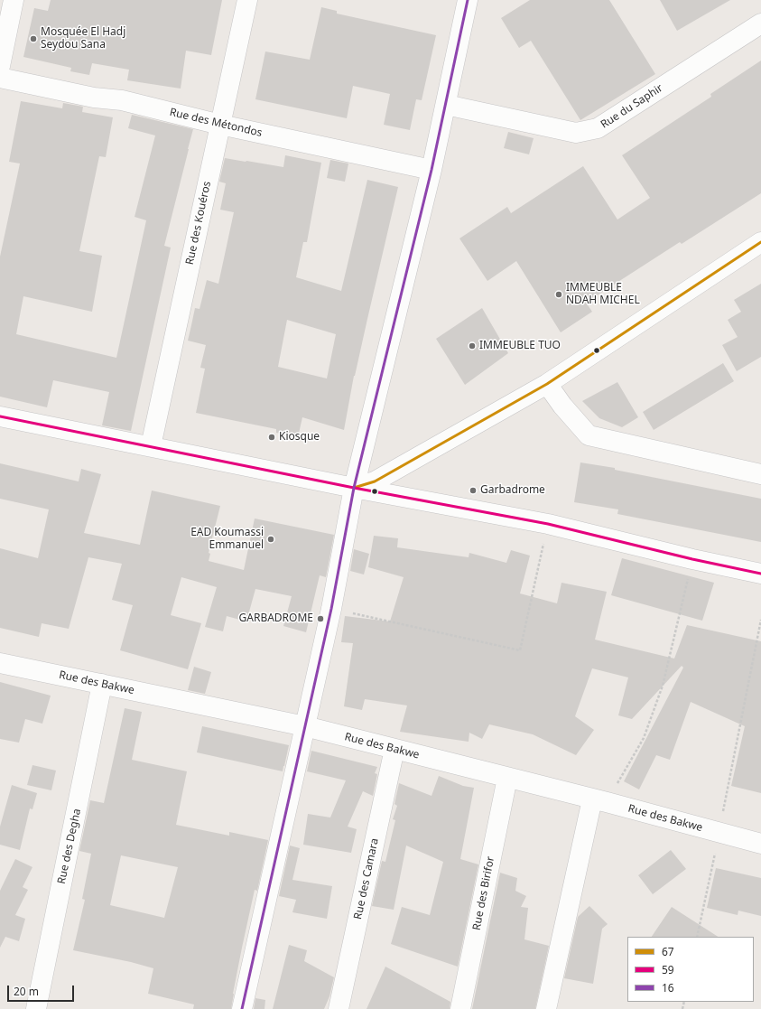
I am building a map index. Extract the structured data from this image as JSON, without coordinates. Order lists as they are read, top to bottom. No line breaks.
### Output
{"streets":{"street":["Rue du Saphir","Rue des Métondos","Rue des Kouéros","Rue des Bakwe","Rue des Degha","Rue des Camara","Rue des Birifor"]},"crossings":[["Rue des Métondos","Rue des Kouéros"],["Rue des Bakwe","Rue des Degha"],["Rue des Bakwe","Rue des Camara"],["Rue des Bakwe","Rue des Birifor"]],"places":["Mosquée El Hadj Seydou Sana","IMMEUBLE NDAH MICHEL","IMMEUBLE TUO","Kiosque","Garbadrome","EAD Koumassi Emmanuel","GARBADROME"],"lines":["transit line 16","transit line 67","transit line 59"],"legend":["67","59","16"],"scale_bar":"20 m"}
